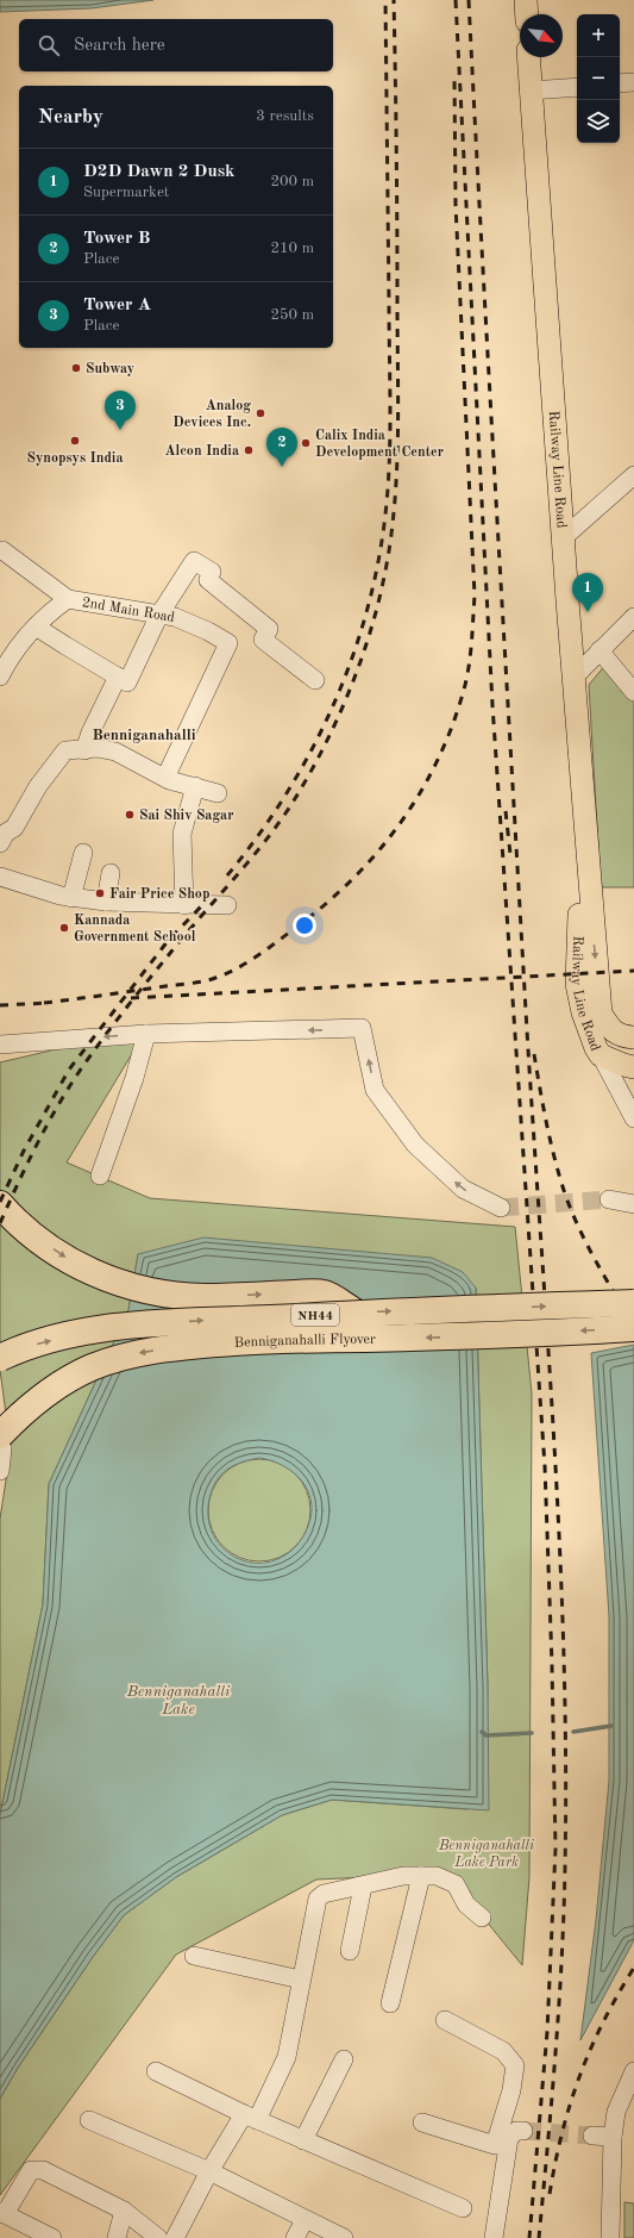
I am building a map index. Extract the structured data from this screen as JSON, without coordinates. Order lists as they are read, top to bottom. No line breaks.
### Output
{"streets":{"highway":["NH44","Benniganahalli Flyover"],"main road":["Railway Line Road"],"street":["2nd Main Road"]},"districts":["Benniganahalli"],"water":["Benniganahalli Lake"],"parks":["Benniganahalli Lake Park"],"places":["Subway","Analog Devices Inc.","Synopsys India","Calix India Development Center","Alcon India","Sai Shiv Sagar","Fair Price Shop","Kannada Government School"],"north":"bottom right","page":{"map_buttons":["+","−"],"search":"Search here","heading":["Nearby","3 results"],"list":[{"mark":"1","name":"D2D Dawn 2 Dusk","note":"Supermarket","value":"200 m"},{"mark":"2","name":"Tower B","note":"Place","value":"210 m"},{"mark":"3","name":"Tower A","note":"Place","value":"250 m"}],"pins":["3","2","1"]}}
